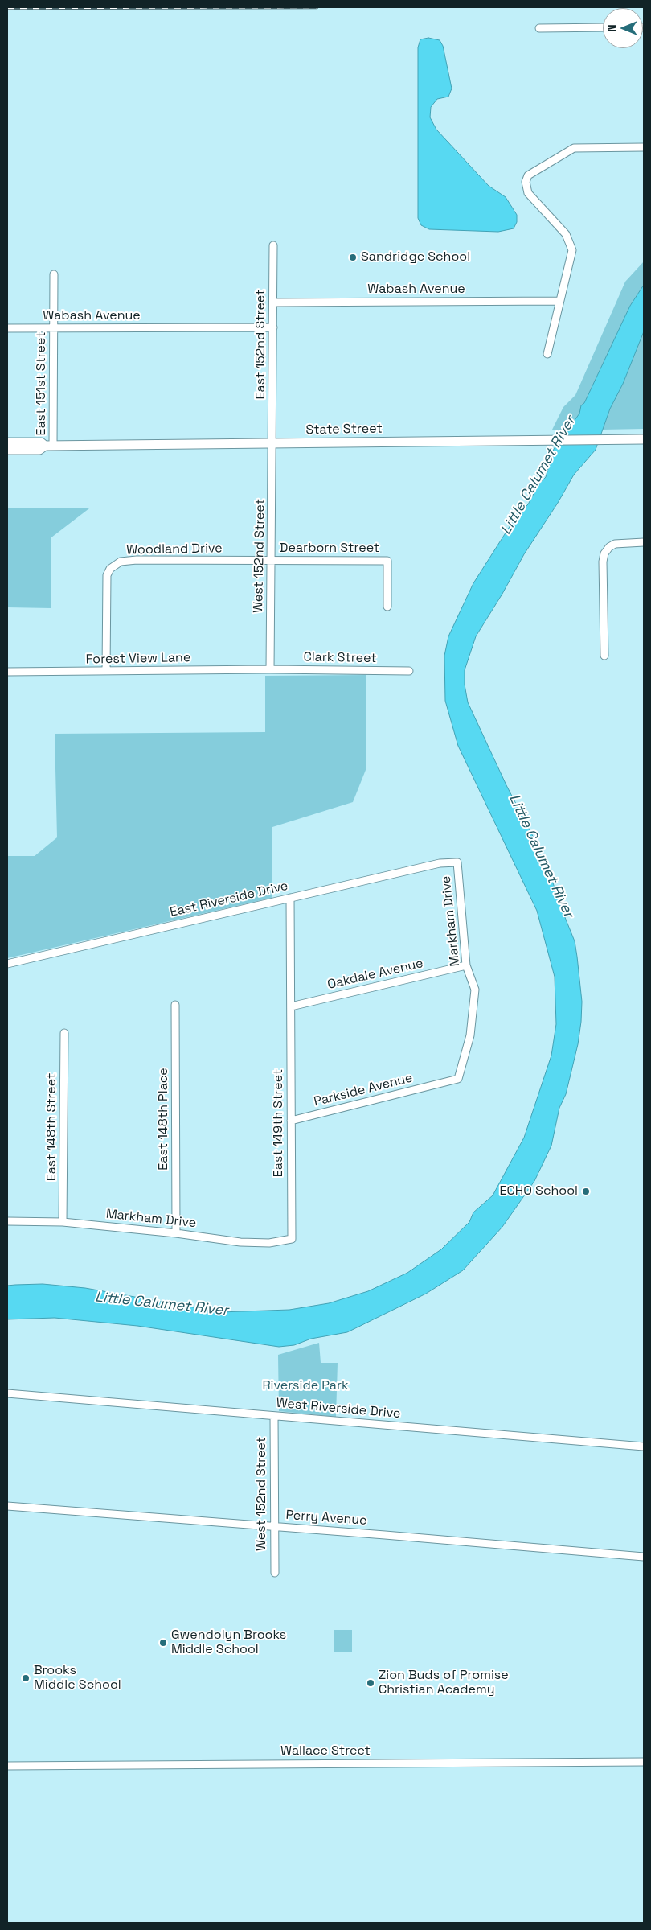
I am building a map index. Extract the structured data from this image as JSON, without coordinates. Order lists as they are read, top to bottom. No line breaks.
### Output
{"streets":{"main road":["State Street"],"street":["Wabash Avenue","East 152nd Street","East 151st Street","Dearborn Street","Woodland Drive","West 152nd Street","Clark Street","Forest View Lane","East Riverside Drive","Markham Drive","Oakdale Avenue","Parkside Avenue","East 148th Place","East 149th Street","East 148th Street","West Riverside Drive","Perry Avenue","Wallace Street"]},"crossings":[["Wabash Avenue","East 152nd Street"],["Wabash Avenue","East 151st Street"],["East 152nd Street","State Street"],["East 152nd Street","West 152nd Street"],["East 151st Street","State Street"],["State Street","West 152nd Street"],["Dearborn Street","Woodland Drive"],["Dearborn Street","West 152nd Street"],["Woodland Drive","West 152nd Street"],["Woodland Drive","Forest View Lane"],["West 152nd Street","Clark Street"],["West 152nd Street","Forest View Lane"],["West 152nd Street","West Riverside Drive"],["West 152nd Street","Perry Avenue"],["Clark Street","Forest View Lane"],["East Riverside Drive","Markham Drive"],["Markham Drive","Oakdale Avenue"],["Markham Drive","Parkside Avenue"],["Markham Drive","East 148th Place"],["Markham Drive","East 149th Street"],["Markham Drive","East 148th Street"],["Oakdale Avenue","East 149th Street"],["Parkside Avenue","East 149th Street"]],"water":["Little Calumet River"],"parks":["Riverside Park"],"places":["Sandridge School","ECHO School","Gwendolyn Brooks Middle School","Brooks Middle School","Zion Buds of Promise Christian Academy"],"north":"left"}
